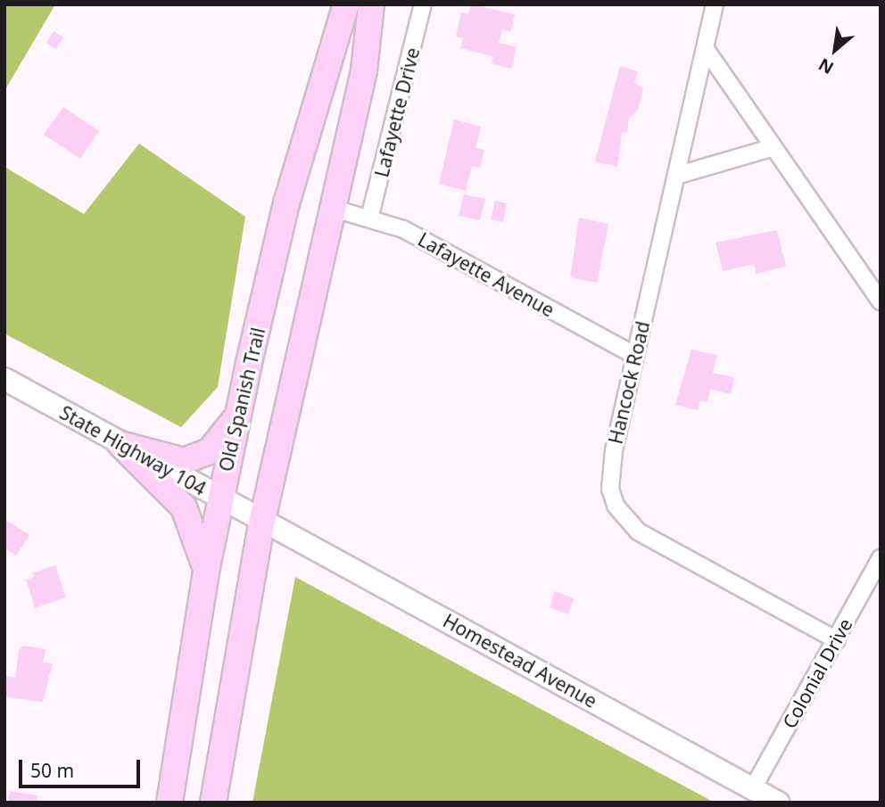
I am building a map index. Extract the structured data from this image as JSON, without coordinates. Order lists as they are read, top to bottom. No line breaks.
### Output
{"streets":{"main road":["Old Spanish Trail"],"street":["Lafayette Drive","Lafayette Avenue","Hancock Road","State Highway 104","Homestead Avenue","Colonial Drive"]},"crossings":[["Lafayette Drive","Lafayette Avenue"],["Lafayette Avenue","Hancock Road"],["Hancock Road","Colonial Drive"],["Old Spanish Trail","State Highway 104"],["State Highway 104","Homestead Avenue"],["Homestead Avenue","Colonial Drive"]],"scale_bar":"50 m","north":"bottom left"}
